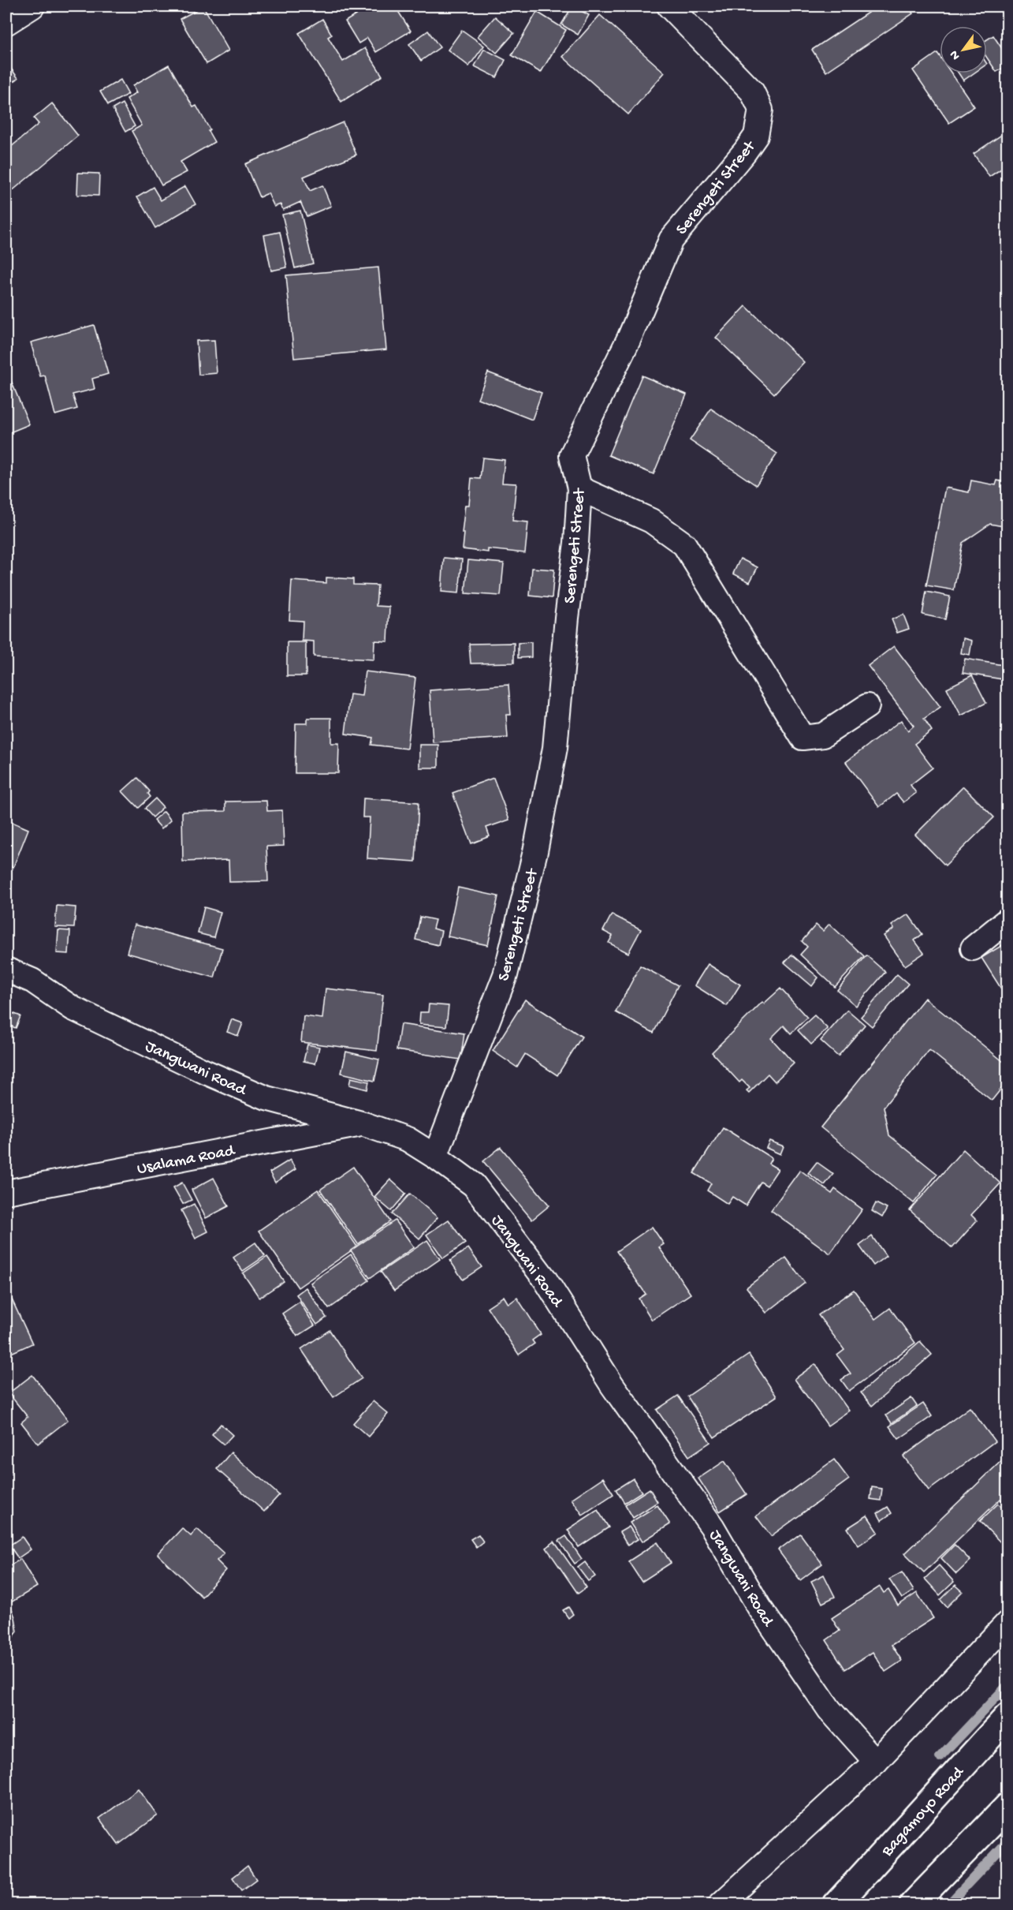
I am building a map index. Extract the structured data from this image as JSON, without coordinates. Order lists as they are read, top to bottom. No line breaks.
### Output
{"streets":{"highway":["Bagamoyo Road"],"street":["Serengeti Street","Jangwani Road","Usalama Road"]},"crossings":[["Serengeti Street","Jangwani Road"],["Jangwani Road","Usalama Road"]],"north":"bottom left"}
